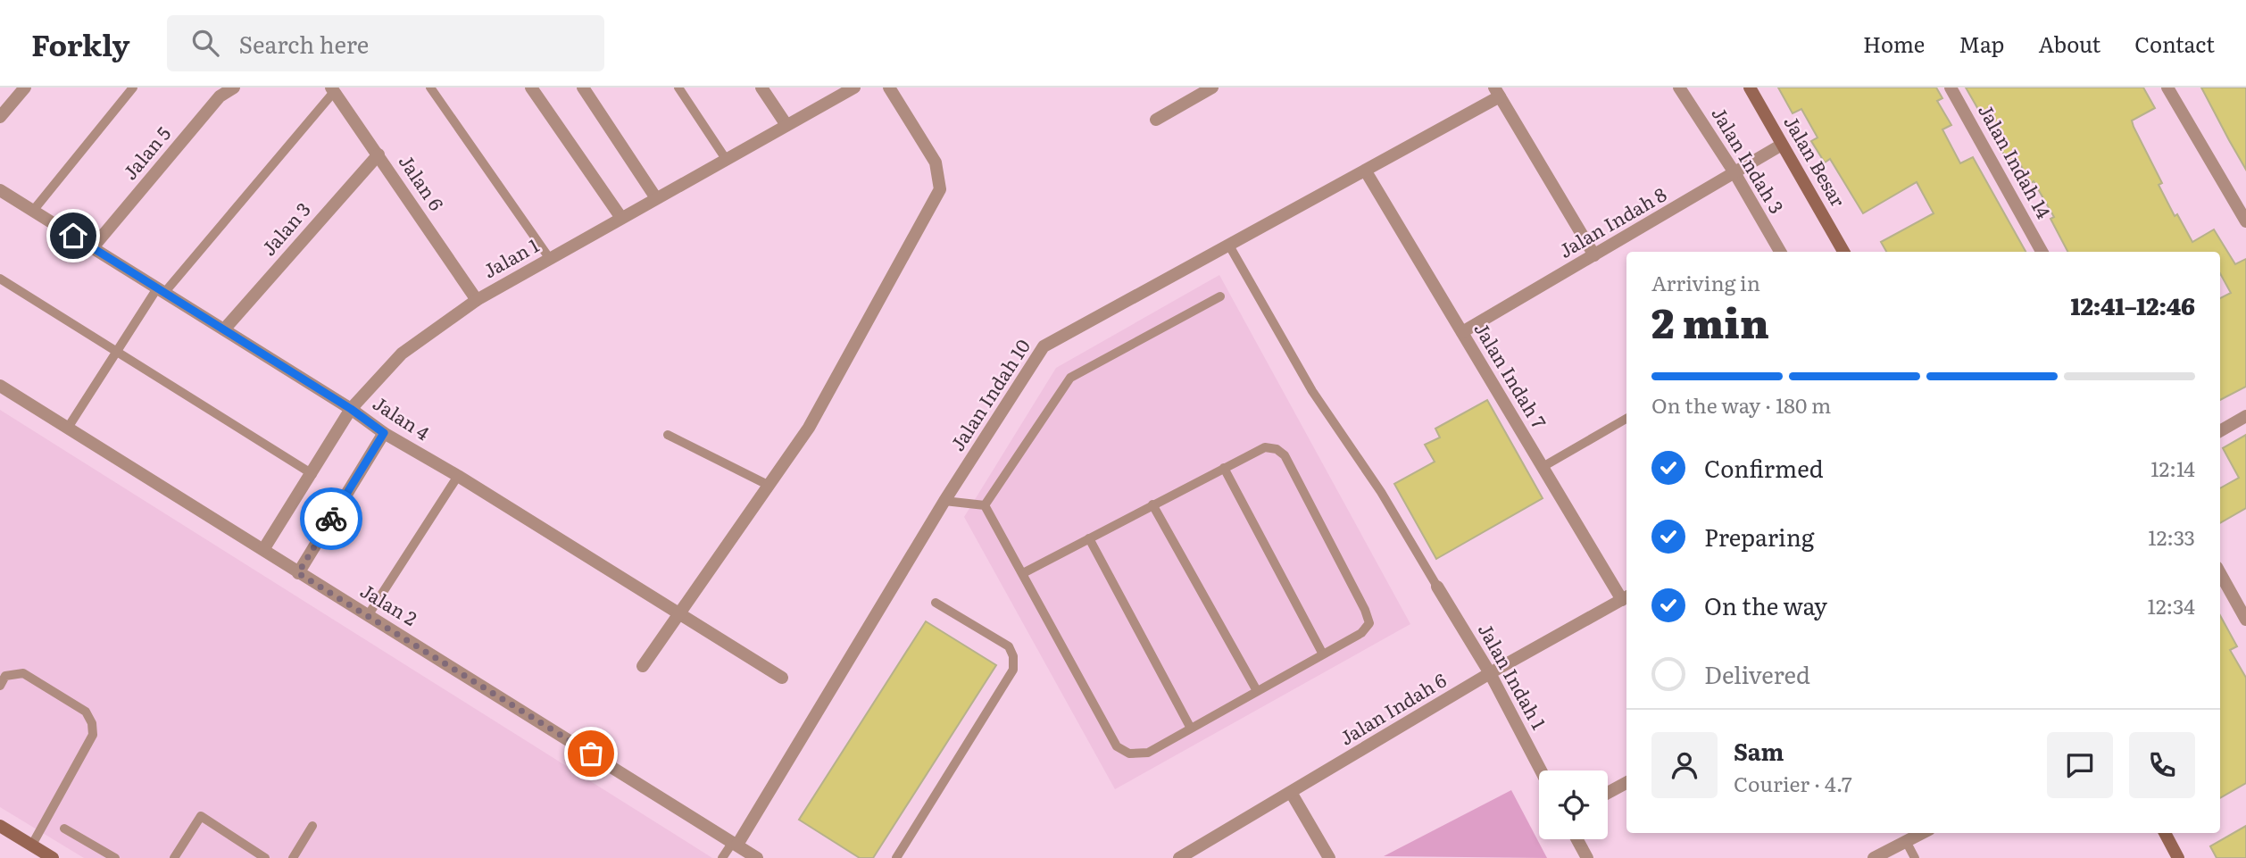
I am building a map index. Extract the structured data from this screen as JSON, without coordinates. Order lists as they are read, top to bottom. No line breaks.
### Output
{"streets":{"street":["Jalan 5","Jalan Indah 3","Jalan Besar","Jalan Indah 14","Jalan 6","Jalan Indah 8","Jalan 3","Jalan 1","Jalan Indah 7","Jalan Indah 10","Jalan 4","Jalan 2","Jalan Indah 1","Jalan Indah 6"]},"crossings":[["Jalan 5","Jalan 4"],["Jalan Indah 3","Jalan Indah 8"],["Jalan Besar","Jalan Indah 8"],["Jalan 6","Jalan 3"],["Jalan 6","Jalan 1"],["Jalan Indah 8","Jalan Indah 7"],["Jalan 3","Jalan 4"],["Jalan 1","Jalan 4"],["Jalan 1","Jalan 2"],["Jalan Indah 7","Jalan Indah 10"],["Jalan Indah 7","Jalan Indah 6"],["Jalan Indah 10","Jalan 2"],["Jalan Indah 1","Jalan Indah 6"]],"page":{"header":"Forkly","search":"Search here","nav":["Home","Map","About","Contact"],"heading":["2 min","Arriving in","12:41–12:46"],"panel":["Sam","Courier · 4.7"],"bar":"On the way · 180 m","list":[["Confirmed","12:14"],["Preparing","12:33"],["On the way","12:34"],"Delivered"]}}
